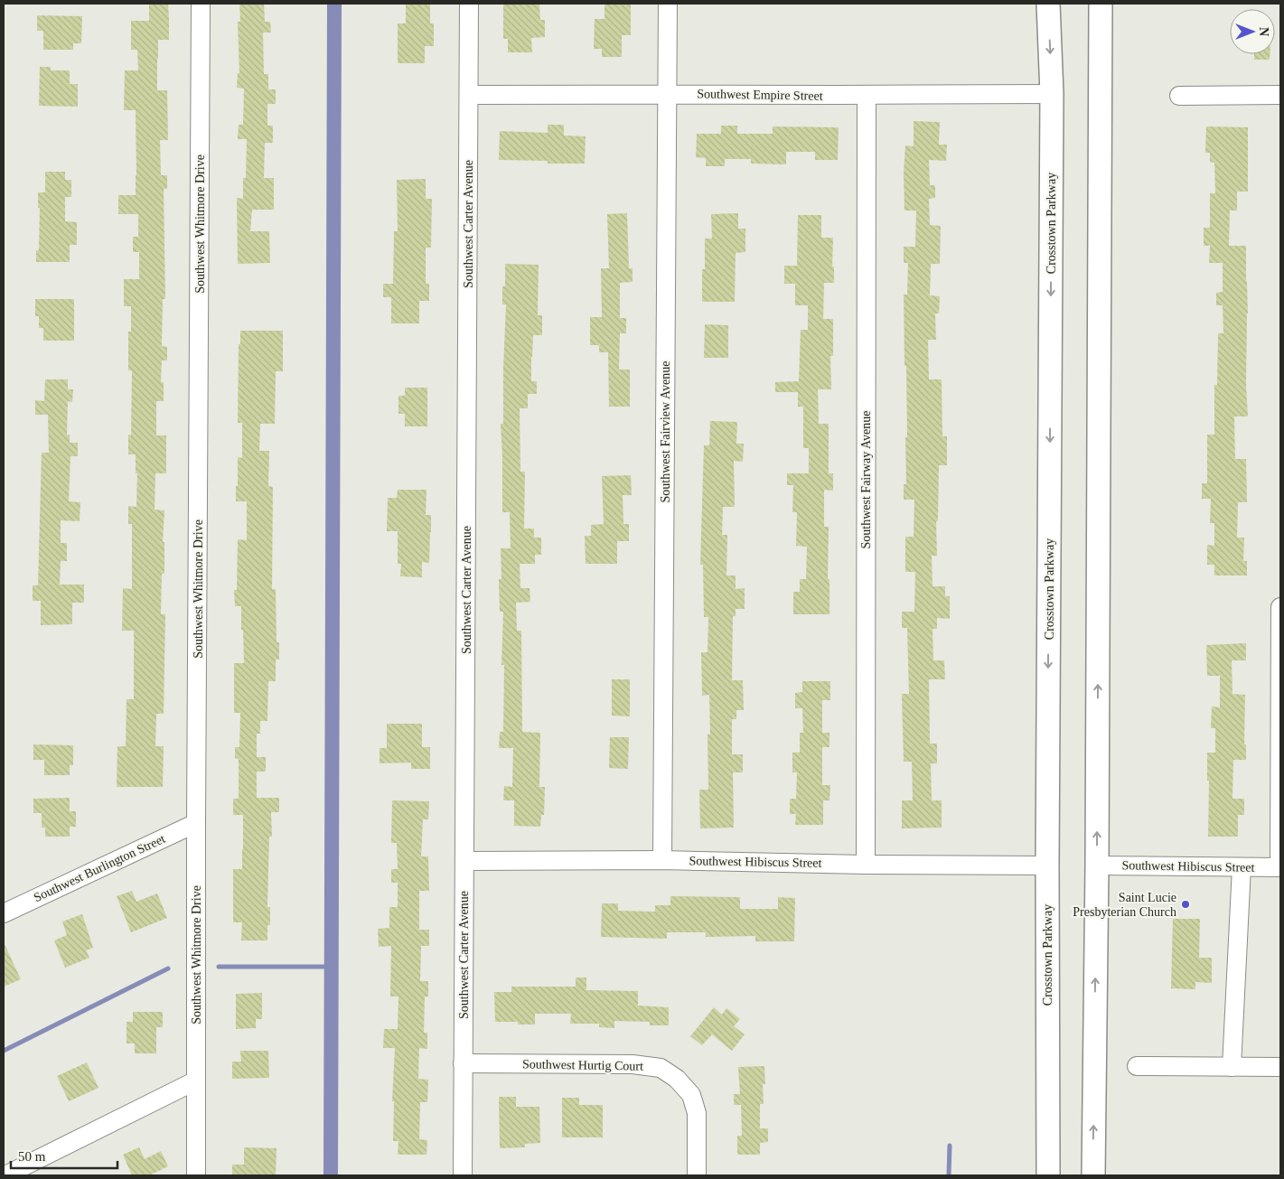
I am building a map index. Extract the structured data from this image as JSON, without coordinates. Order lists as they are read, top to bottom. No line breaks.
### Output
{"streets":{"main road":["Crosstown Parkway"],"street":["Southwest Empire Street","Southwest Whitmore Drive","Southwest Carter Avenue","Southwest Fairview Avenue","Southwest Fairway Avenue","Southwest Hibiscus Street","Southwest Burlington Street","Southwest Hurtig Court"]},"crossings":[["Southwest Empire Street","Crosstown Parkway"],["Southwest Empire Street","Southwest Carter Avenue"],["Southwest Empire Street","Southwest Fairview Avenue"],["Southwest Empire Street","Southwest Fairway Avenue"],["Crosstown Parkway","Southwest Hibiscus Street"],["Southwest Whitmore Drive","Southwest Burlington Street"],["Southwest Carter Avenue","Southwest Hibiscus Street"],["Southwest Carter Avenue","Southwest Hurtig Court"],["Southwest Fairview Avenue","Southwest Hibiscus Street"],["Southwest Fairway Avenue","Southwest Hibiscus Street"]],"places":["Saint Lucie Presbyterian Church"],"scale_bar":"50 m","north":"right"}
